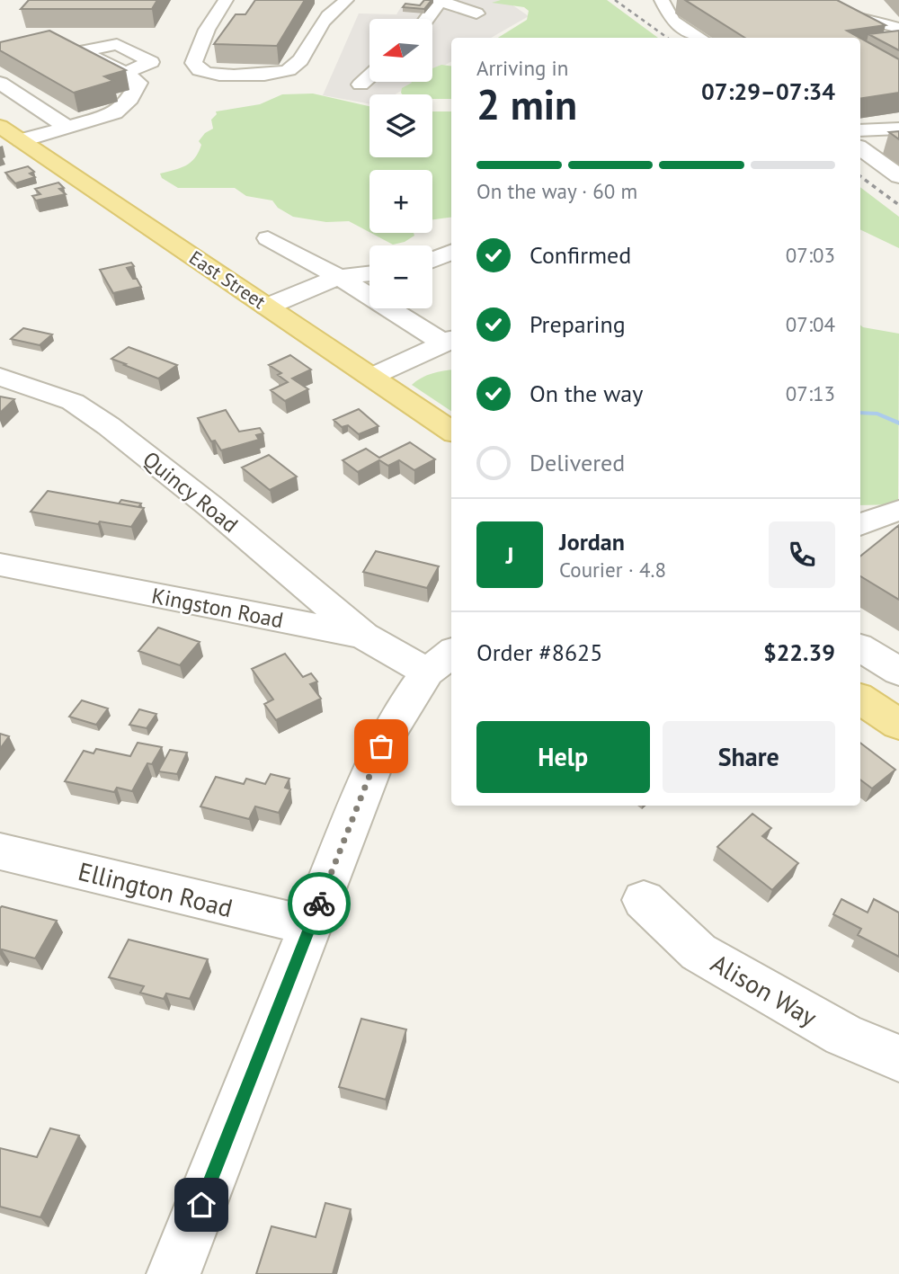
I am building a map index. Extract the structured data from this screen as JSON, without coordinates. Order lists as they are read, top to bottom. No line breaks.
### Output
{"streets":{"main road":["East Street"],"street":["Quincy Road","Kingston Road","Ellington Road","Alison Way"]},"crossings":[["Quincy Road","Kingston Road"]],"north":"left","page":{"map_buttons":["+","−"],"heading":["2 min","Arriving in","07:29–07:34"],"panel":["Jordan","Courier · 4.8","Order #8625","$22.39"],"bar":"On the way · 60 m","list":[["Confirmed","07:03"],["Preparing","07:04"],["On the way","07:13"],"Delivered"],"round":"J","buttons":["Help","Share"]}}
